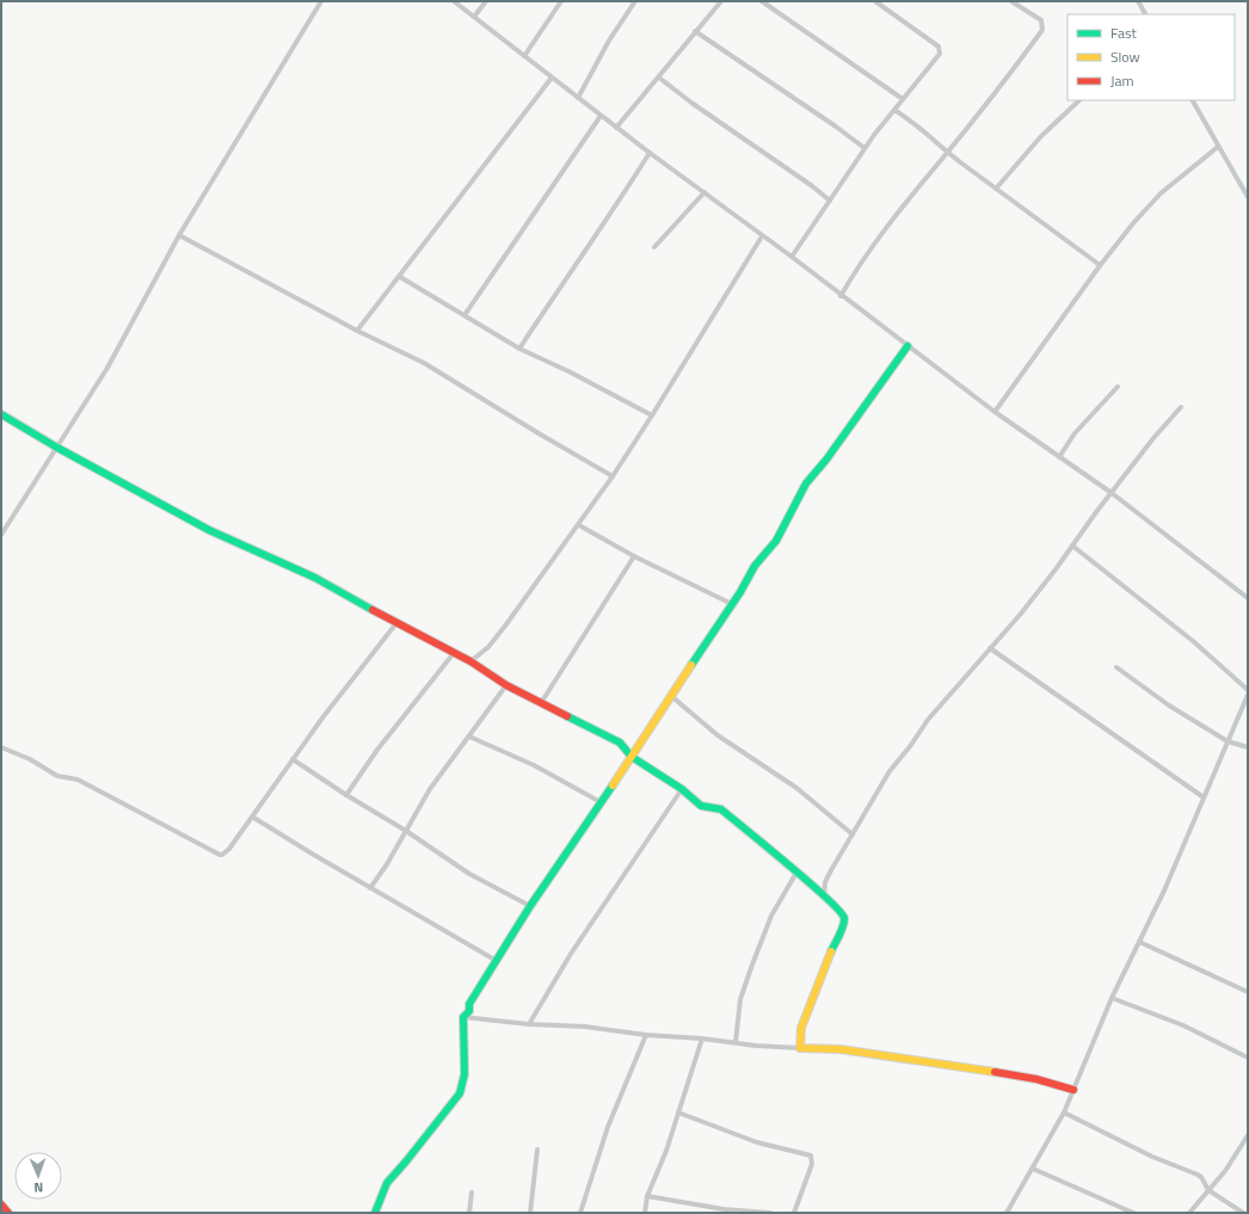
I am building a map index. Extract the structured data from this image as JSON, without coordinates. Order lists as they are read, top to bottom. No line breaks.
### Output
{"legend":["Fast","Slow","Jam"],"north":"bottom"}
